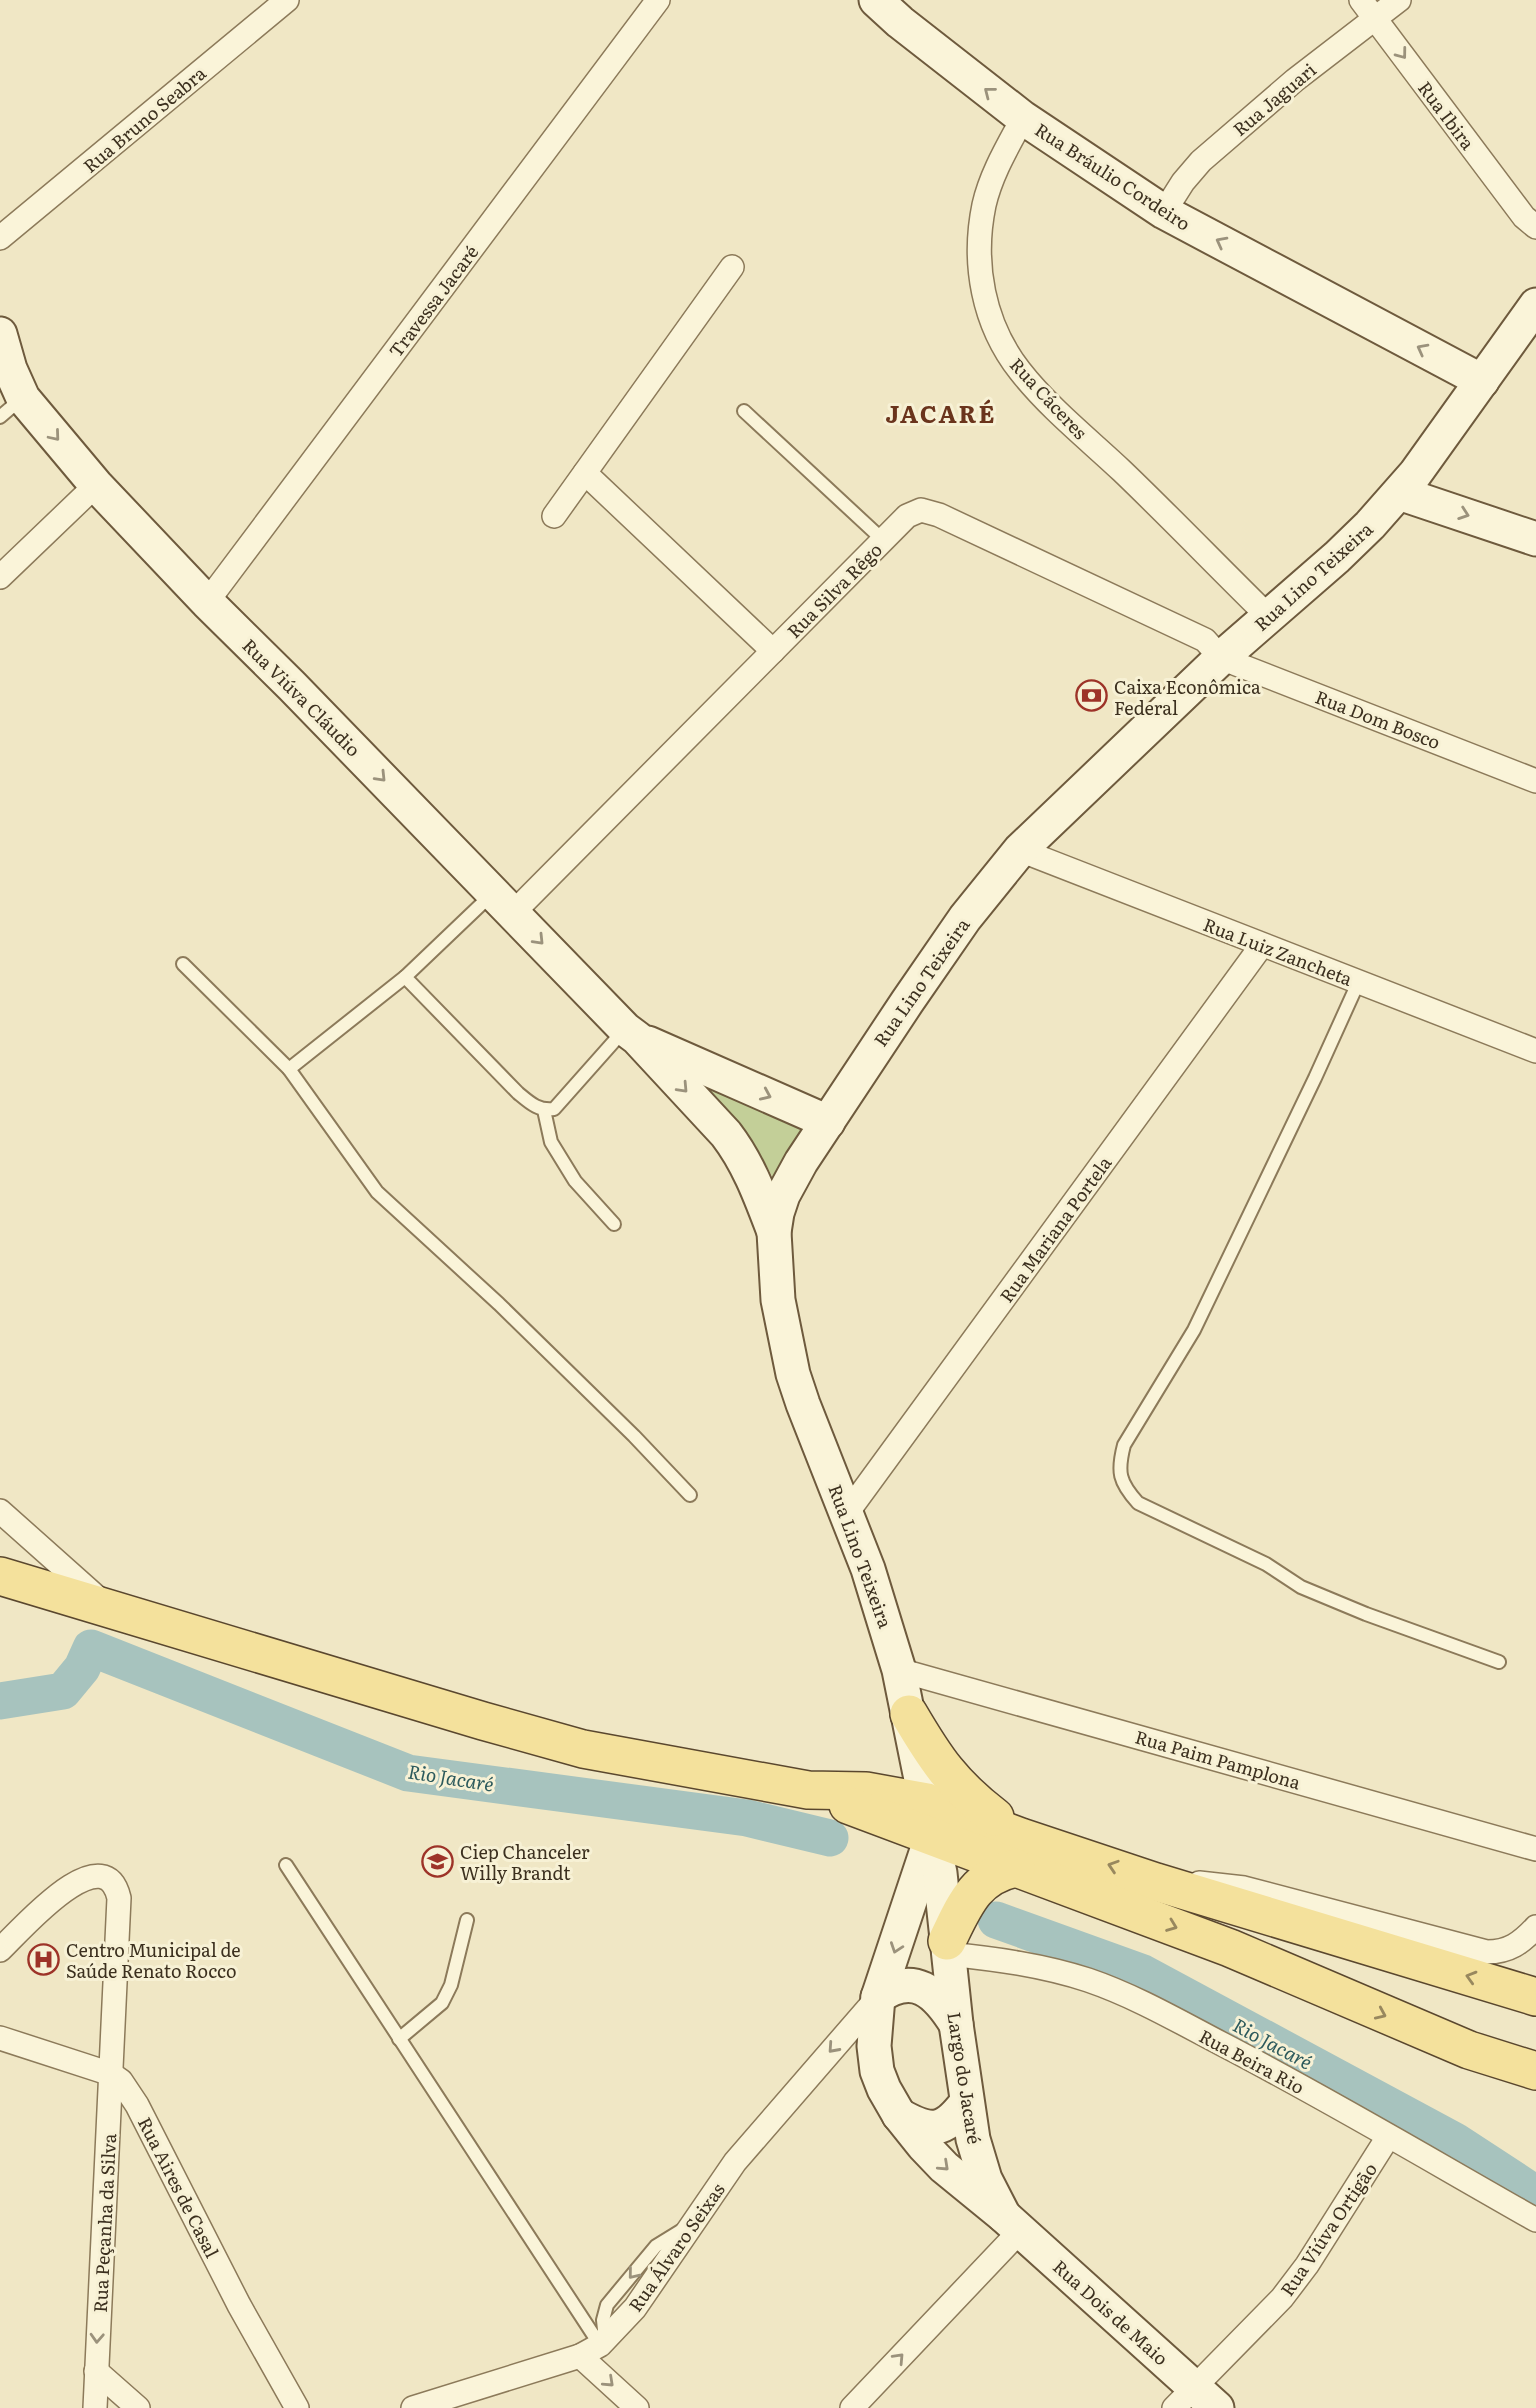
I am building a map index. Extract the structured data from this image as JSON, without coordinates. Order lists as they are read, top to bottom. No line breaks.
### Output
{"streets":{"street":["Rua Jaguari","Rua Ibira","Rua Bruno Seabra","Rua Bráulio Cordeiro","Travessa Jacaré","Rua Cáceres","Rua Lino Teixeira","Rua Silva Rêgo","Rua Viúva Cláudio","Rua Dom Bosco","Rua Luiz Zancheta","Rua Mariana Portela","Rua Paim Pamplona","Rua Beira Rio","Largo do Jacaré","Rua Aires de Casal","Rua Peçanha da Silva","Rua Viúva Ortigão","Rua Álvaro Seixas","Rua Dois de Maio"]},"crossings":[["Rua Jaguari","Rua Ibira"],["Rua Jaguari","Rua Bráulio Cordeiro"],["Rua Bráulio Cordeiro","Rua Cáceres"],["Rua Bráulio Cordeiro","Rua Lino Teixeira"],["Travessa Jacaré","Rua Viúva Cláudio"],["Rua Cáceres","Rua Lino Teixeira"],["Rua Lino Teixeira","Rua Silva Rêgo"],["Rua Lino Teixeira","Rua Viúva Cláudio"],["Rua Lino Teixeira","Rua Dom Bosco"],["Rua Lino Teixeira","Rua Luiz Zancheta"],["Rua Lino Teixeira","Rua Mariana Portela"],["Rua Lino Teixeira","Rua Paim Pamplona"],["Rua Lino Teixeira","Largo do Jacaré"],["Rua Silva Rêgo","Rua Viúva Cláudio"],["Rua Silva Rêgo","Rua Dom Bosco"],["Rua Luiz Zancheta","Rua Mariana Portela"],["Rua Beira Rio","Largo do Jacaré"],["Rua Beira Rio","Rua Viúva Ortigão"],["Largo do Jacaré","Rua Álvaro Seixas"],["Largo do Jacaré","Rua Dois de Maio"],["Rua Aires de Casal","Rua Peçanha da Silva"],["Rua Viúva Ortigão","Rua Dois de Maio"]],"one_way":["Rua Ibira","Rua Bráulio Cordeiro","Rua Viúva Cláudio","Rua Peçanha da Silva","Rua Álvaro Seixas"],"districts":["JACARÉ"],"water":["Rio Jacaré"],"places":{"bank":["Caixa Econômica Federal"],"school or university":["Ciep Chanceler Willy Brandt"],"hospital":["Centro Municipal de Saúde Renato Rocco"]}}
